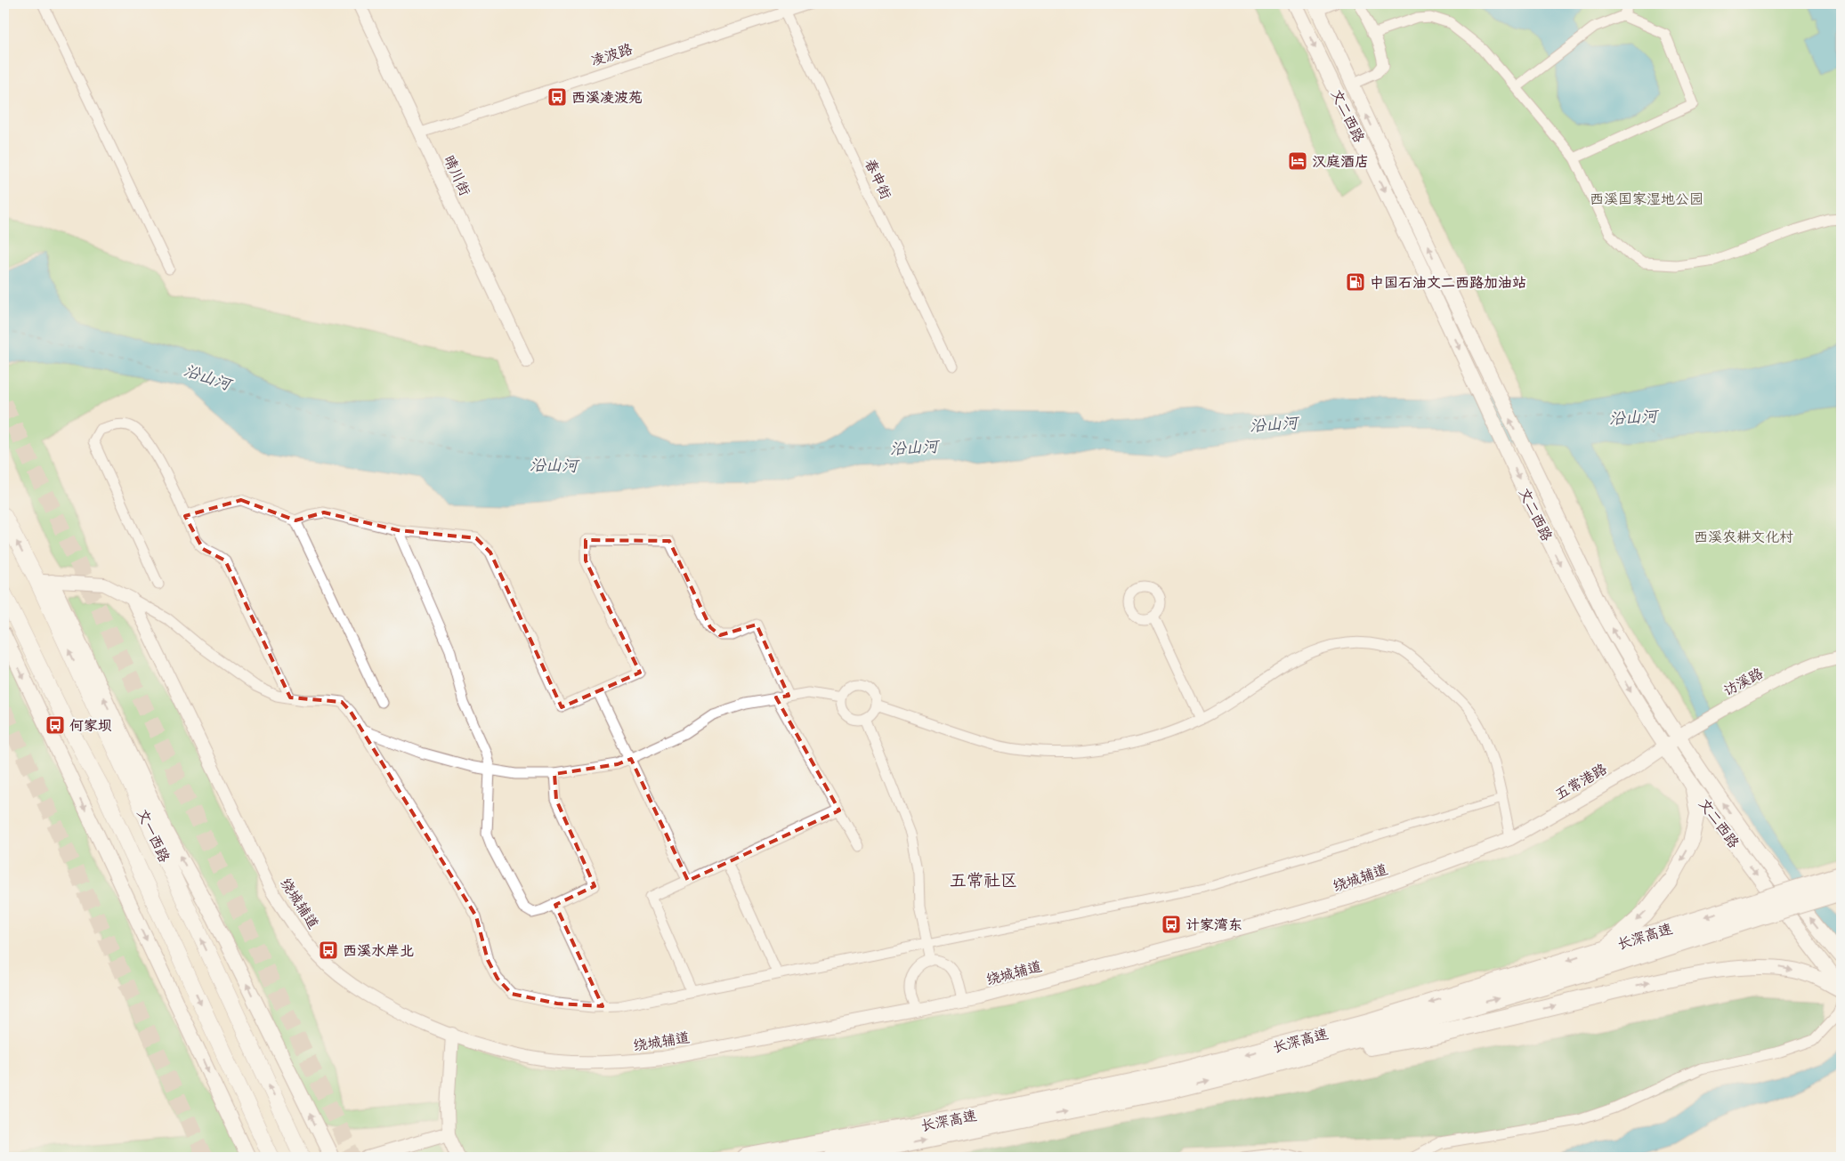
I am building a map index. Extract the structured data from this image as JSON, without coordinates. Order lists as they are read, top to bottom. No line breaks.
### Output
{"streets":{"highway":["长深高速"],"main road":["文二西路","文一西路"],"street":["凌波路","晴川街","春申街","访溪路","五常港路","绕城辅道"]},"crossings":[["凌波路","晴川街"],["凌波路","春申街"],["文二西路","访溪路"],["文二西路","五常港路"],["访溪路","五常港路"],["五常港路","绕城辅道"]],"districts":["五常社区"],"water":["沿山河"],"parks":["西溪国家湿地公园","西溪农耕文化村"],"places":{"bus stop":["西溪凌波苑","何家坝","计家湾东","西溪水岸北"],"hotel":["汉庭酒店"],"fuel station":["中国石油文二西路加油站"]}}
